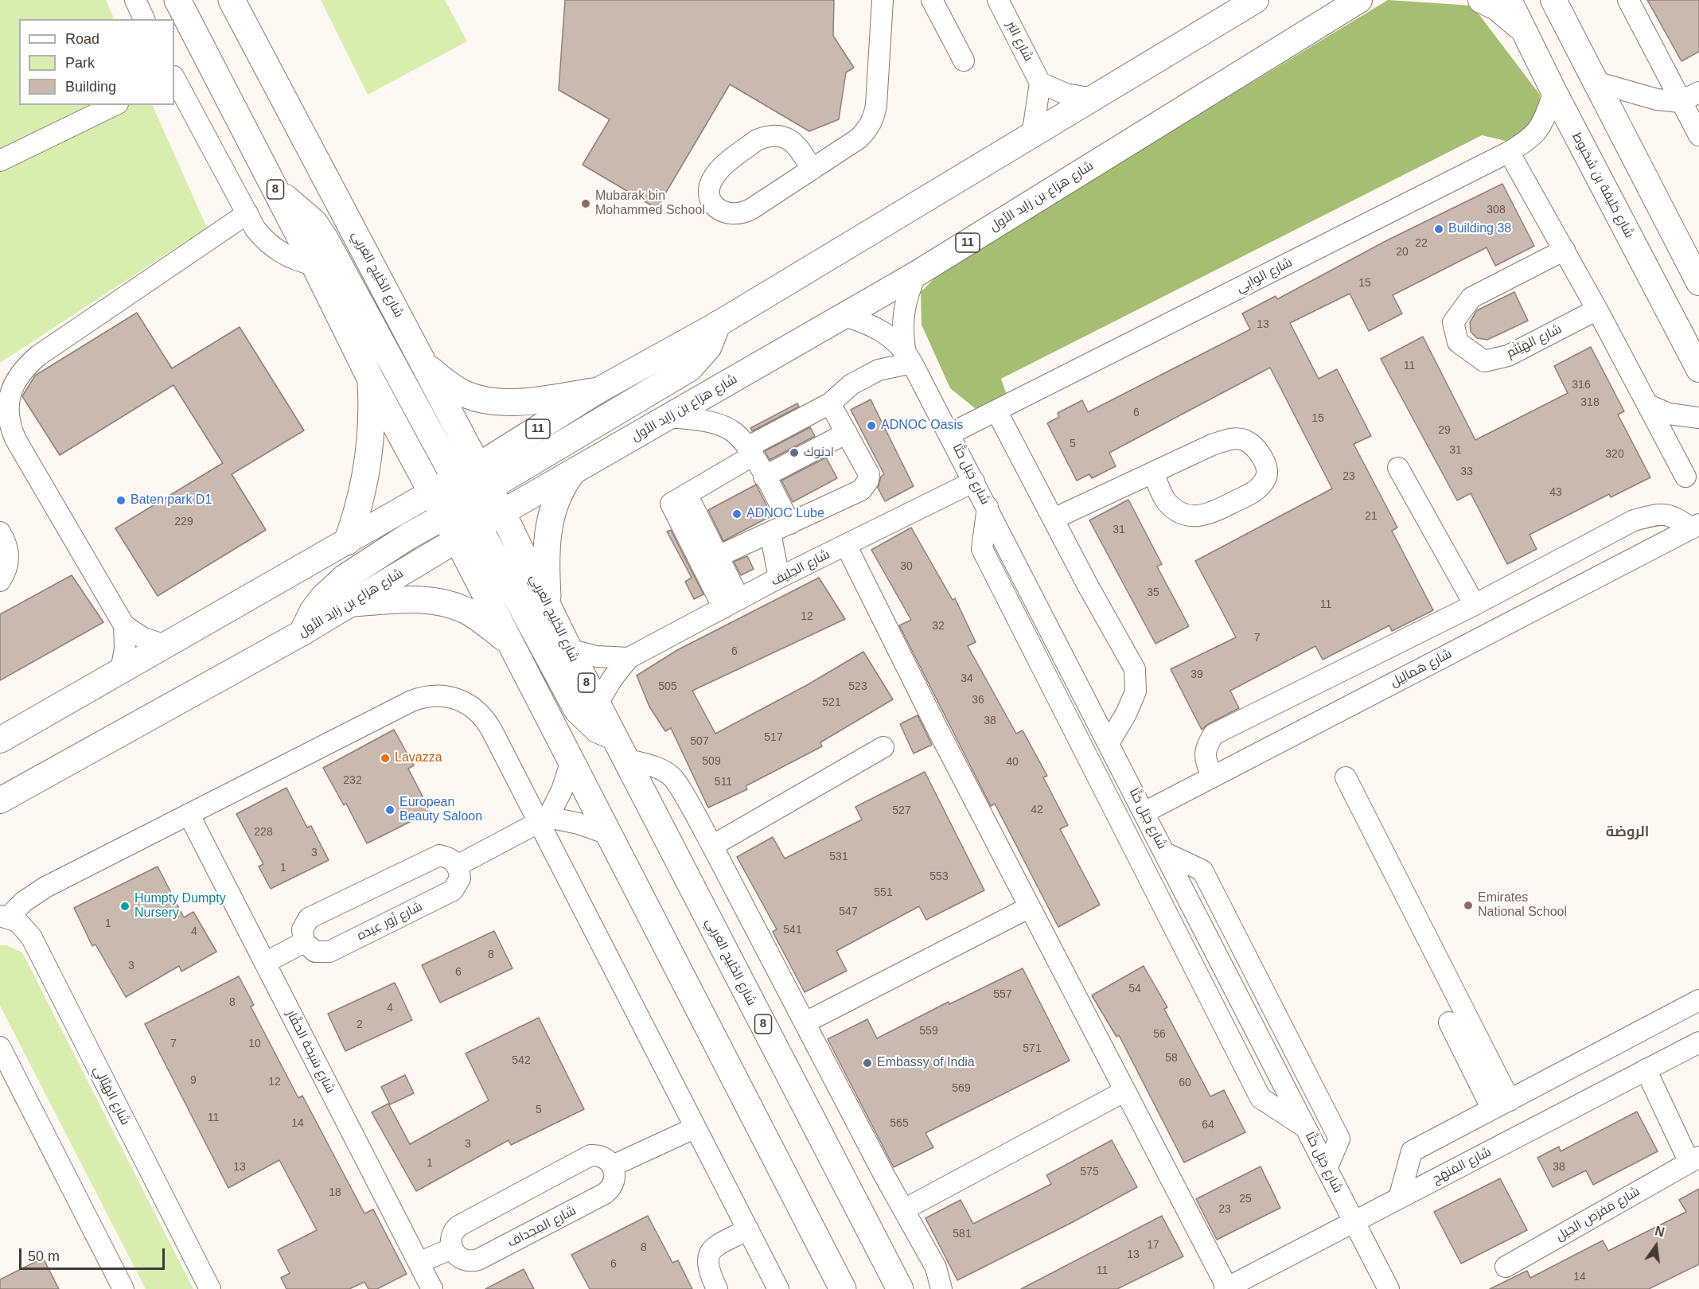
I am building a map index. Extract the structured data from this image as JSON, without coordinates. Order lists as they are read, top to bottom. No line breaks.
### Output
{"streets":{"highway":["8","شارع الخَلِيج العَربِي"],"main road":["شارع خليفة بن شخبوط","شارع هزاع بن زايد الأول","11"],"street":["شارع البَر","شارع الوابِي","شارع الهَيْثَم","شارع جَبَل حَتَّا","شارع الحِلِيف","شارع هَمالِيل","شارع زُور عِيده","شارع سَبخة الحَفَّار","شارع الهَيَّالي","شارع المَنهَج","شارع مَفرَص الحِيل","شارع المِجداف"]},"crossings":[["شارع خليفة بن شخبوط","شارع الوابِي"],["شارع هزاع بن زايد الأول","شارع الخَلِيج العَربِي"],["شارع هزاع بن زايد الأول","شارع جَبَل حَتَّا"],["11","شارع الخَلِيج العَربِي"],["شارع الخَلِيج العَربِي","شارع الحِلِيف"],["شارع الوابِي","شارع جَبَل حَتَّا"],["شارع جَبَل حَتَّا","شارع الحِلِيف"],["شارع جَبَل حَتَّا","شارع هَمالِيل"],["شارع جَبَل حَتَّا","شارع المَنهَج"],["شارع المَنهَج","شارع مَفرَص الحِيل"]],"districts":["الروضة"],"places":["Mubarak bin Mohammed School","Building 38","ADNOC Oasis","ادنوك","Baten park D1","ADNOC Lube","Lavazza","European Beauty Saloon","Emirates National School","Humpty Dumpty Nursery","Embassy of India"],"house_numbers":["308","22","20","15","13","11","316","318","6","15","29","5","31","320","33","23","43","21","229","31","30","35","11","12","32","7","6","39","34","505","523","36","521","38","517","507","509","40","232","511","42","527","228","3","531","1","553","551","547","1","541","4","8","3","6","54","557","8","4","2","559","56","7","10","571","58","542","9","12","60","569","5","11","14","565","64","3","1","13","38","575","18","25","23","581","17","8","13","6","11","14"],"legend":["Road","Park","Building"],"scale_bar":"50 m","north":"top"}
